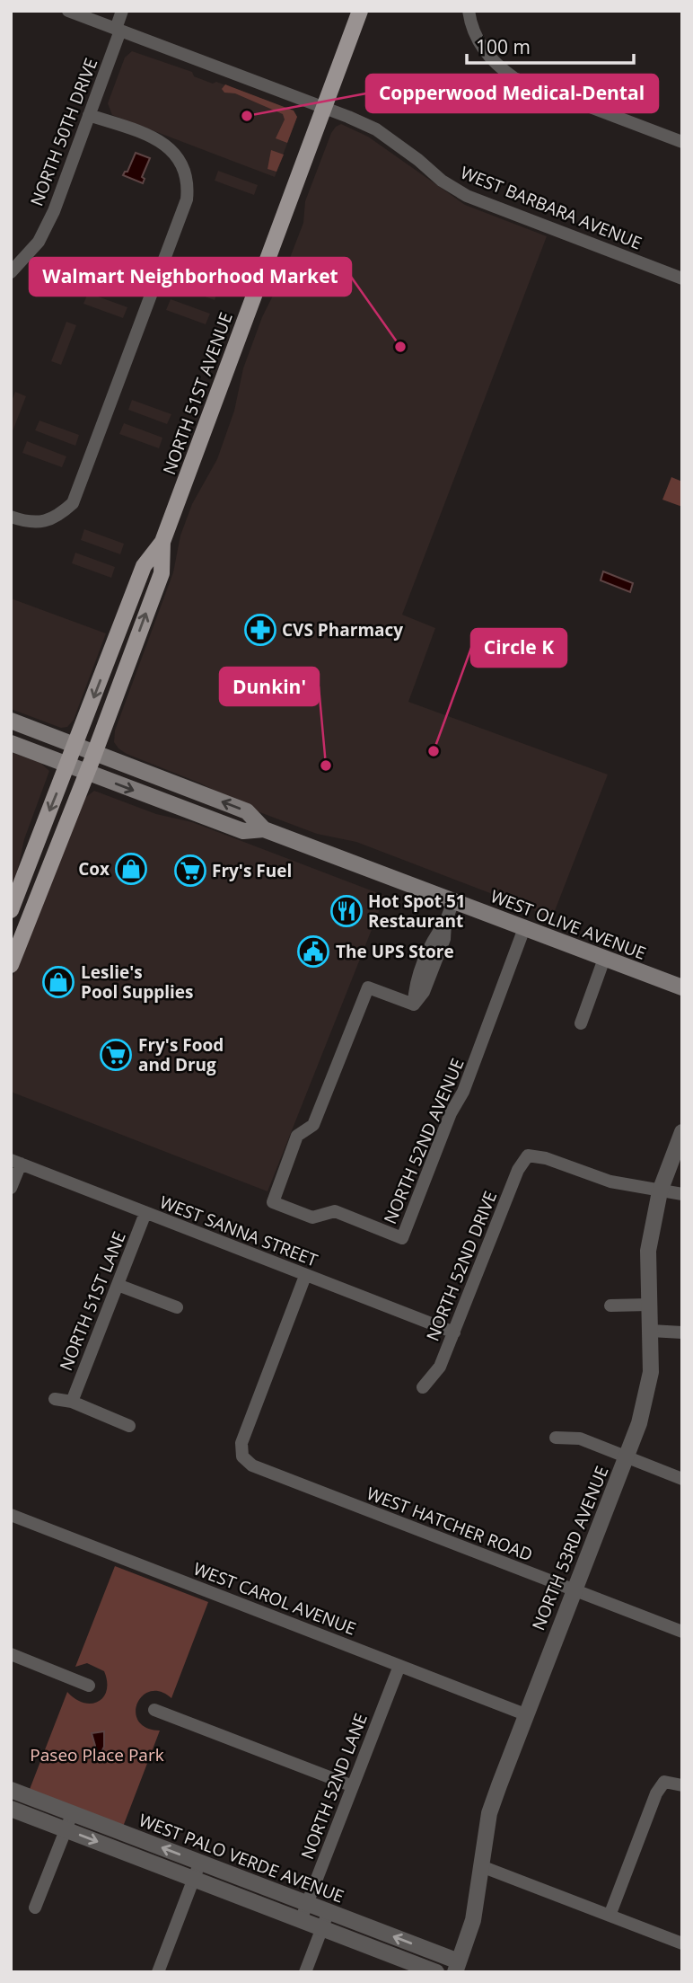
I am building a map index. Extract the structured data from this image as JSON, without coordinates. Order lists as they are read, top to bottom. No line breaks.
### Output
{"streets":{"main road":["NORTH 51ST AVENUE","WEST OLIVE AVENUE"],"street":["NORTH 50TH DRIVE","WEST BARBARA AVENUE","NORTH 52ND AVENUE","WEST SANNA STREET","NORTH 52ND DRIVE","NORTH 51ST LANE","WEST HATCHER ROAD","NORTH 53RD AVENUE","WEST CAROL AVENUE","NORTH 52ND LANE","WEST PALO VERDE AVENUE"]},"crossings":[["NORTH 50TH DRIVE","WEST BARBARA AVENUE"],["WEST BARBARA AVENUE","NORTH 51ST AVENUE"],["NORTH 51ST AVENUE","WEST OLIVE AVENUE"],["WEST OLIVE AVENUE","NORTH 52ND AVENUE"],["WEST SANNA STREET","NORTH 52ND DRIVE"],["WEST SANNA STREET","NORTH 51ST LANE"],["WEST SANNA STREET","WEST HATCHER ROAD"],["NORTH 52ND DRIVE","NORTH 53RD AVENUE"],["WEST HATCHER ROAD","NORTH 53RD AVENUE"],["NORTH 53RD AVENUE","WEST CAROL AVENUE"],["NORTH 53RD AVENUE","WEST PALO VERDE AVENUE"],["WEST CAROL AVENUE","NORTH 52ND LANE"],["NORTH 52ND LANE","WEST PALO VERDE AVENUE"]],"parks":["Paseo Place Park"],"places":{"other":["Copperwood Medical-Dental","Walmart Neighborhood Market","Circle K","Dunkin'"],"pharmacy":["CVS Pharmacy"],"shop":["Cox","Leslie's Pool Supplies"],"supermarket":["Fry's Fuel","Fry's Food and Drug"],"restaurant":["Hot Spot 51 Restaurant"],"public building":["The UPS Store"]},"scale_bar":"100 m"}
